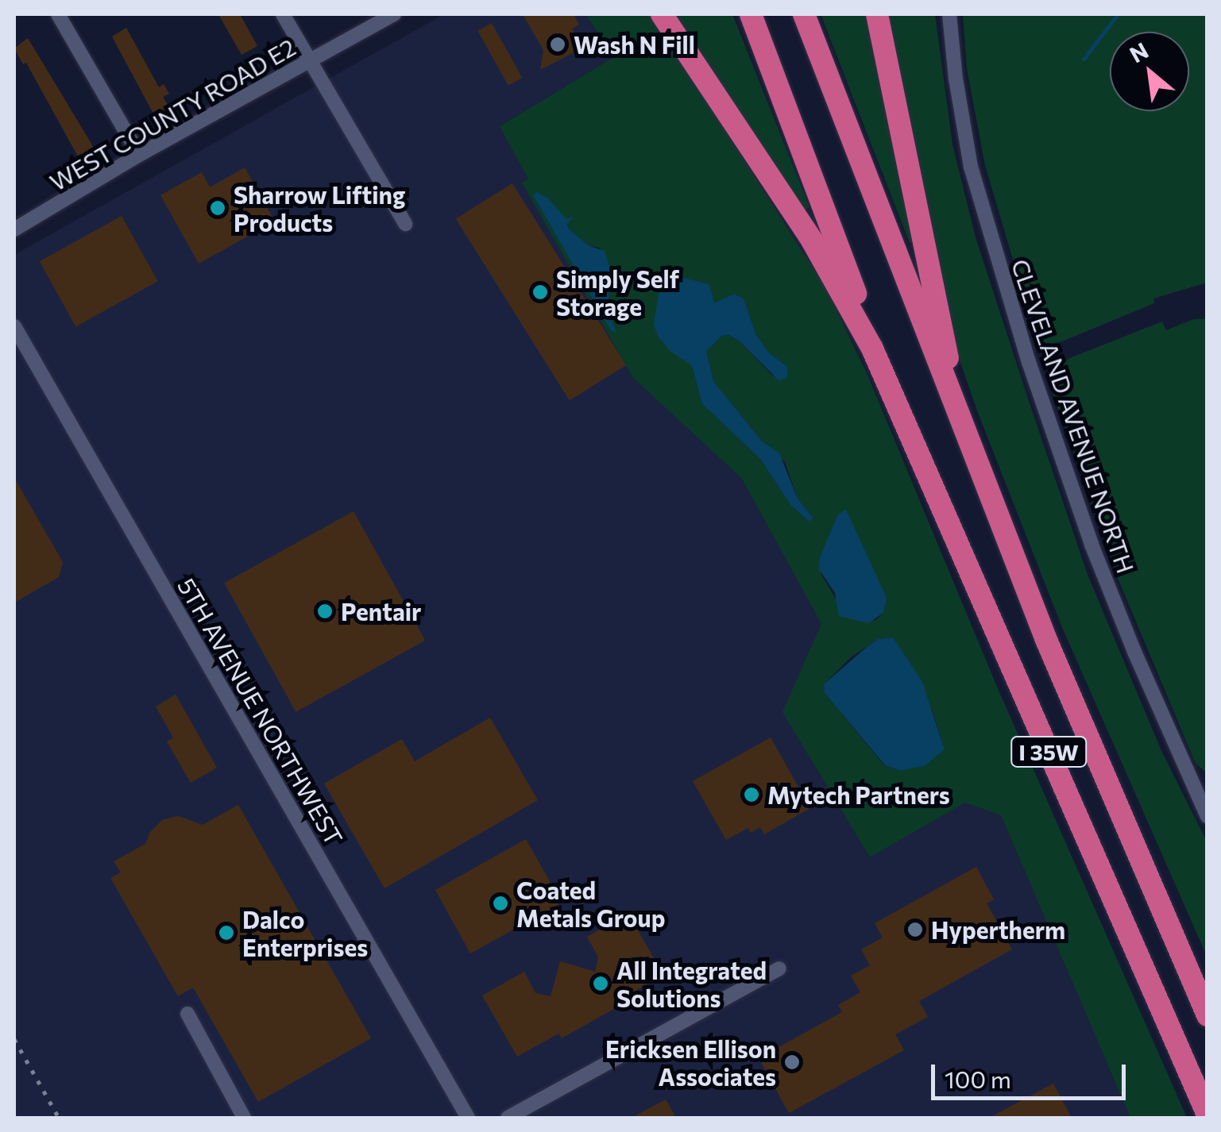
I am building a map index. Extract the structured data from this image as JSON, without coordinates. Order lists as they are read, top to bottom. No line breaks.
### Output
{"streets":{"highway":["I 35W"],"street":["WEST COUNTY ROAD E2","CLEVELAND AVENUE NORTH","5TH AVENUE NORTHWEST"]},"places":["Wash N Fill","Sharrow Lifting Products","Simply Self Storage","Pentair","Mytech Partners","Coated Metals Group","Hypertherm","Dalco Enterprises","All Integrated Solutions","Ericksen Ellison Associates"],"scale_bar":"100 m","north":"top left"}
